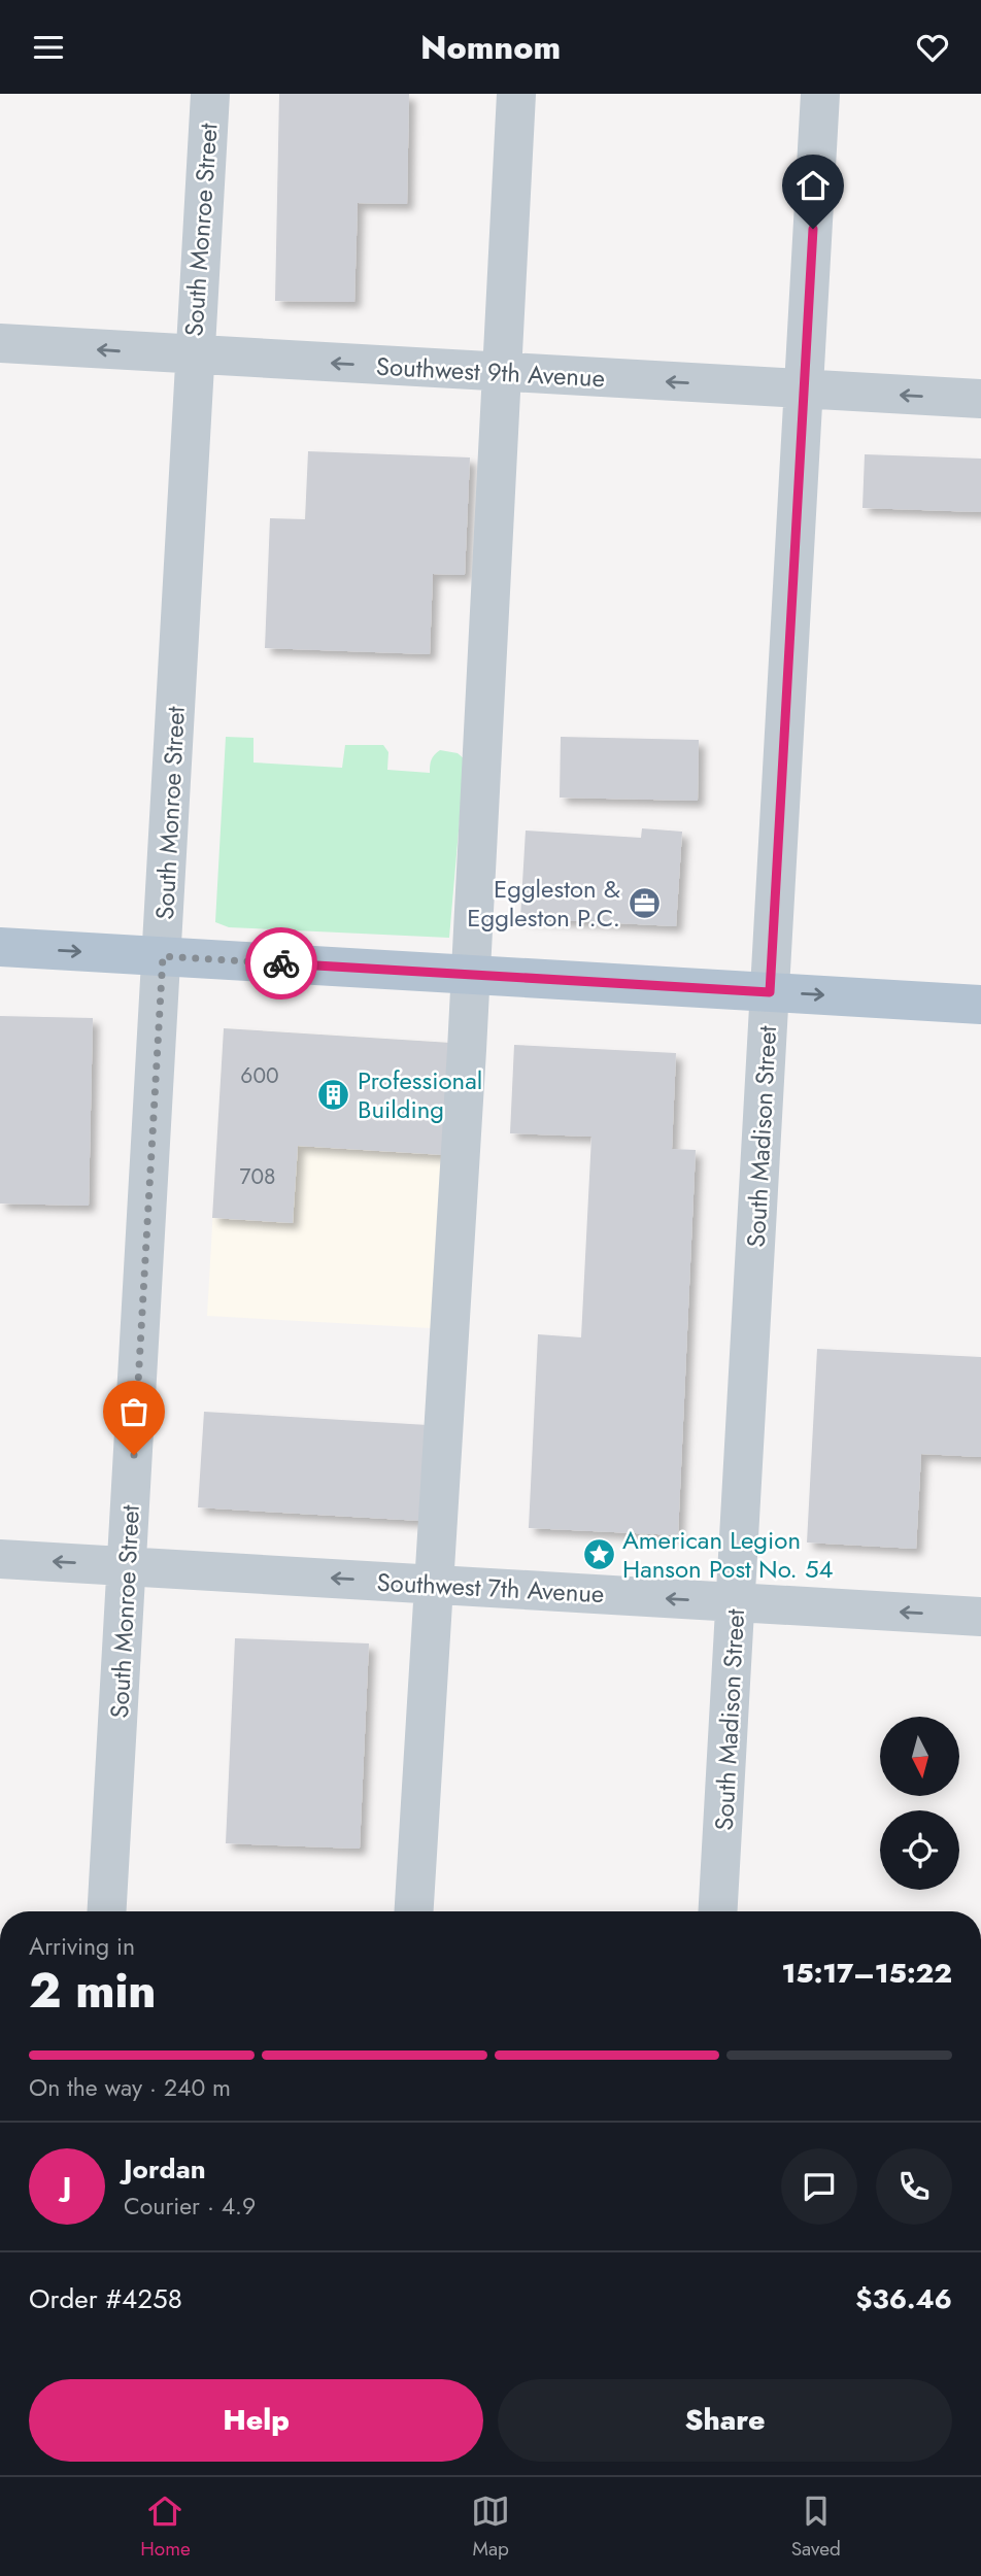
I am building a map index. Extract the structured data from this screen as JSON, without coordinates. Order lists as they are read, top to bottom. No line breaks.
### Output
{"streets":{"street":["South Monroe Street","Southwest 9th Avenue","South Madison Street","Southwest 7th Avenue"]},"crossings":[["South Monroe Street","Southwest 9th Avenue"],["South Monroe Street","Southwest 7th Avenue"],["Southwest 9th Avenue","South Madison Street"],["South Madison Street","Southwest 7th Avenue"]],"one_way":["Southwest 9th Avenue","Southwest 7th Avenue"],"places":{"office":["Eggleston & Eggleston P.C."],"building":["Professional Building"],"place":["American Legion Hanson Post No. 54"]},"house_numbers":["600","708"],"north":"bottom","page":{"header":"Nomnom","heading":["2 min","Arriving in","15:17–15:22"],"panel":["Jordan","Courier · 4.9","Order #4258","$36.46"],"bar":"On the way · 240 m","round":"J","buttons":["Help","Share"],"tabs":["Home","Map","Saved"]}}
